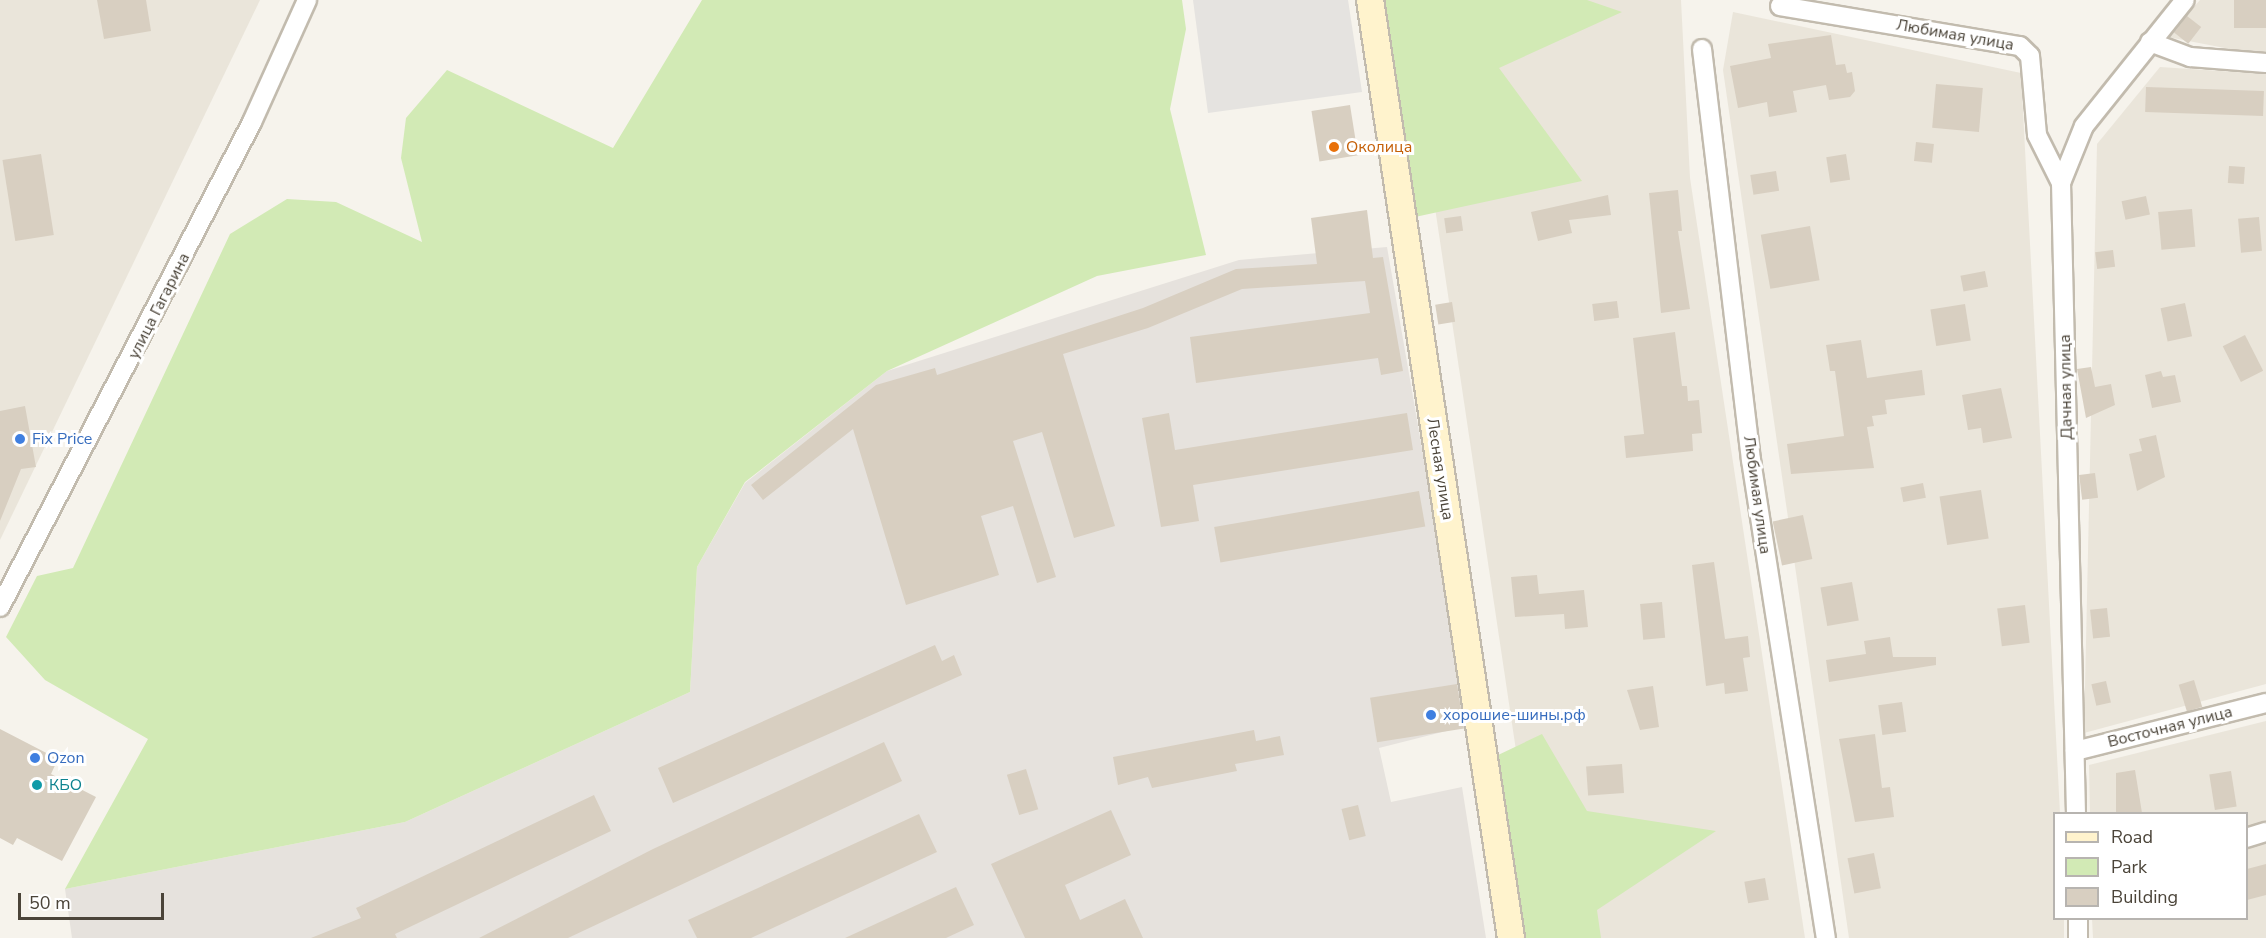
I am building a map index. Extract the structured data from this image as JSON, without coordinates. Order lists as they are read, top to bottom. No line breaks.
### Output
{"streets":{"main road":["Лесная улица"],"street":["Любимая улица","улица Гагарина","Дачная улица","Восточная улица"]},"crossings":[["Любимая улица","Дачная улица"],["Дачная улица","Восточная улица"]],"places":["Околица","Fix Price","хорошие-шины.рф","Ozon","КБО"],"legend":["Road","Park","Building"],"scale_bar":"50 m"}
